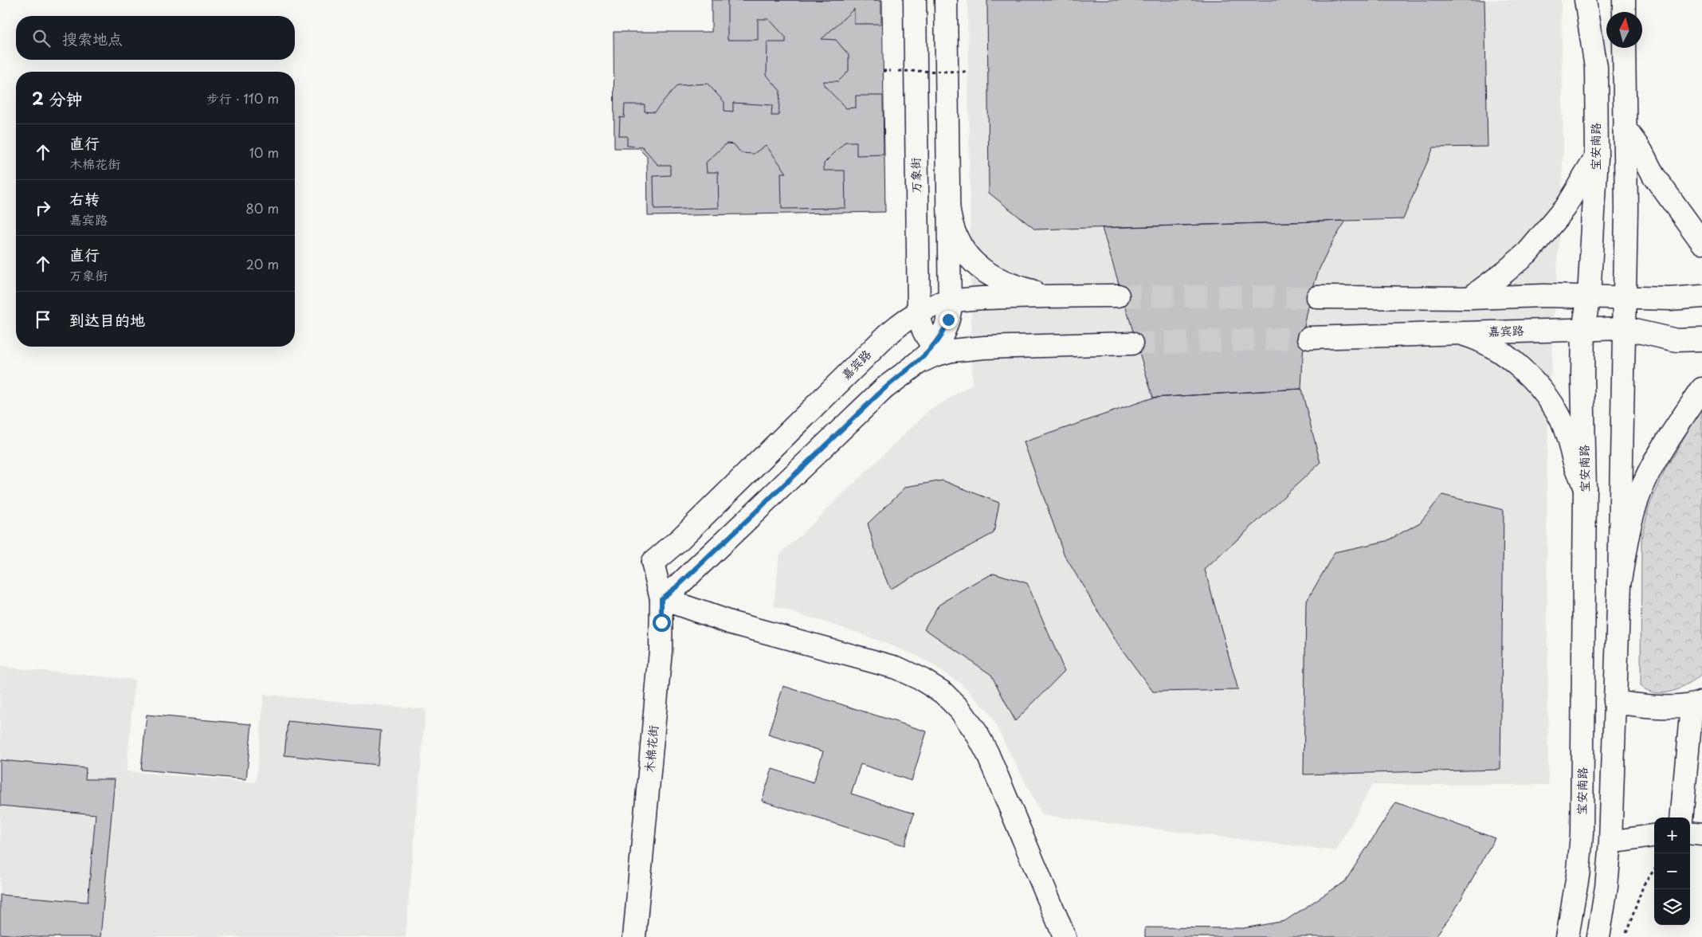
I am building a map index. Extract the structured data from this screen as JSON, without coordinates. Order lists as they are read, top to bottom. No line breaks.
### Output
{"streets":{"street":["宝安南路","万象街","嘉宾路","木棉花街"]},"crossings":[["宝安南路","嘉宾路"],["万象街","嘉宾路"],["嘉宾路","木棉花街"]],"north":"top","page":{"search":"搜索地点","heading":["2 分钟","步行 · 110 m"],"list":[["直行","木棉花街","10 m"],["右转","嘉宾路","80 m"],["直行","万象街","20 m"],"到达目的地"],"map_buttons":["+","−"]}}
